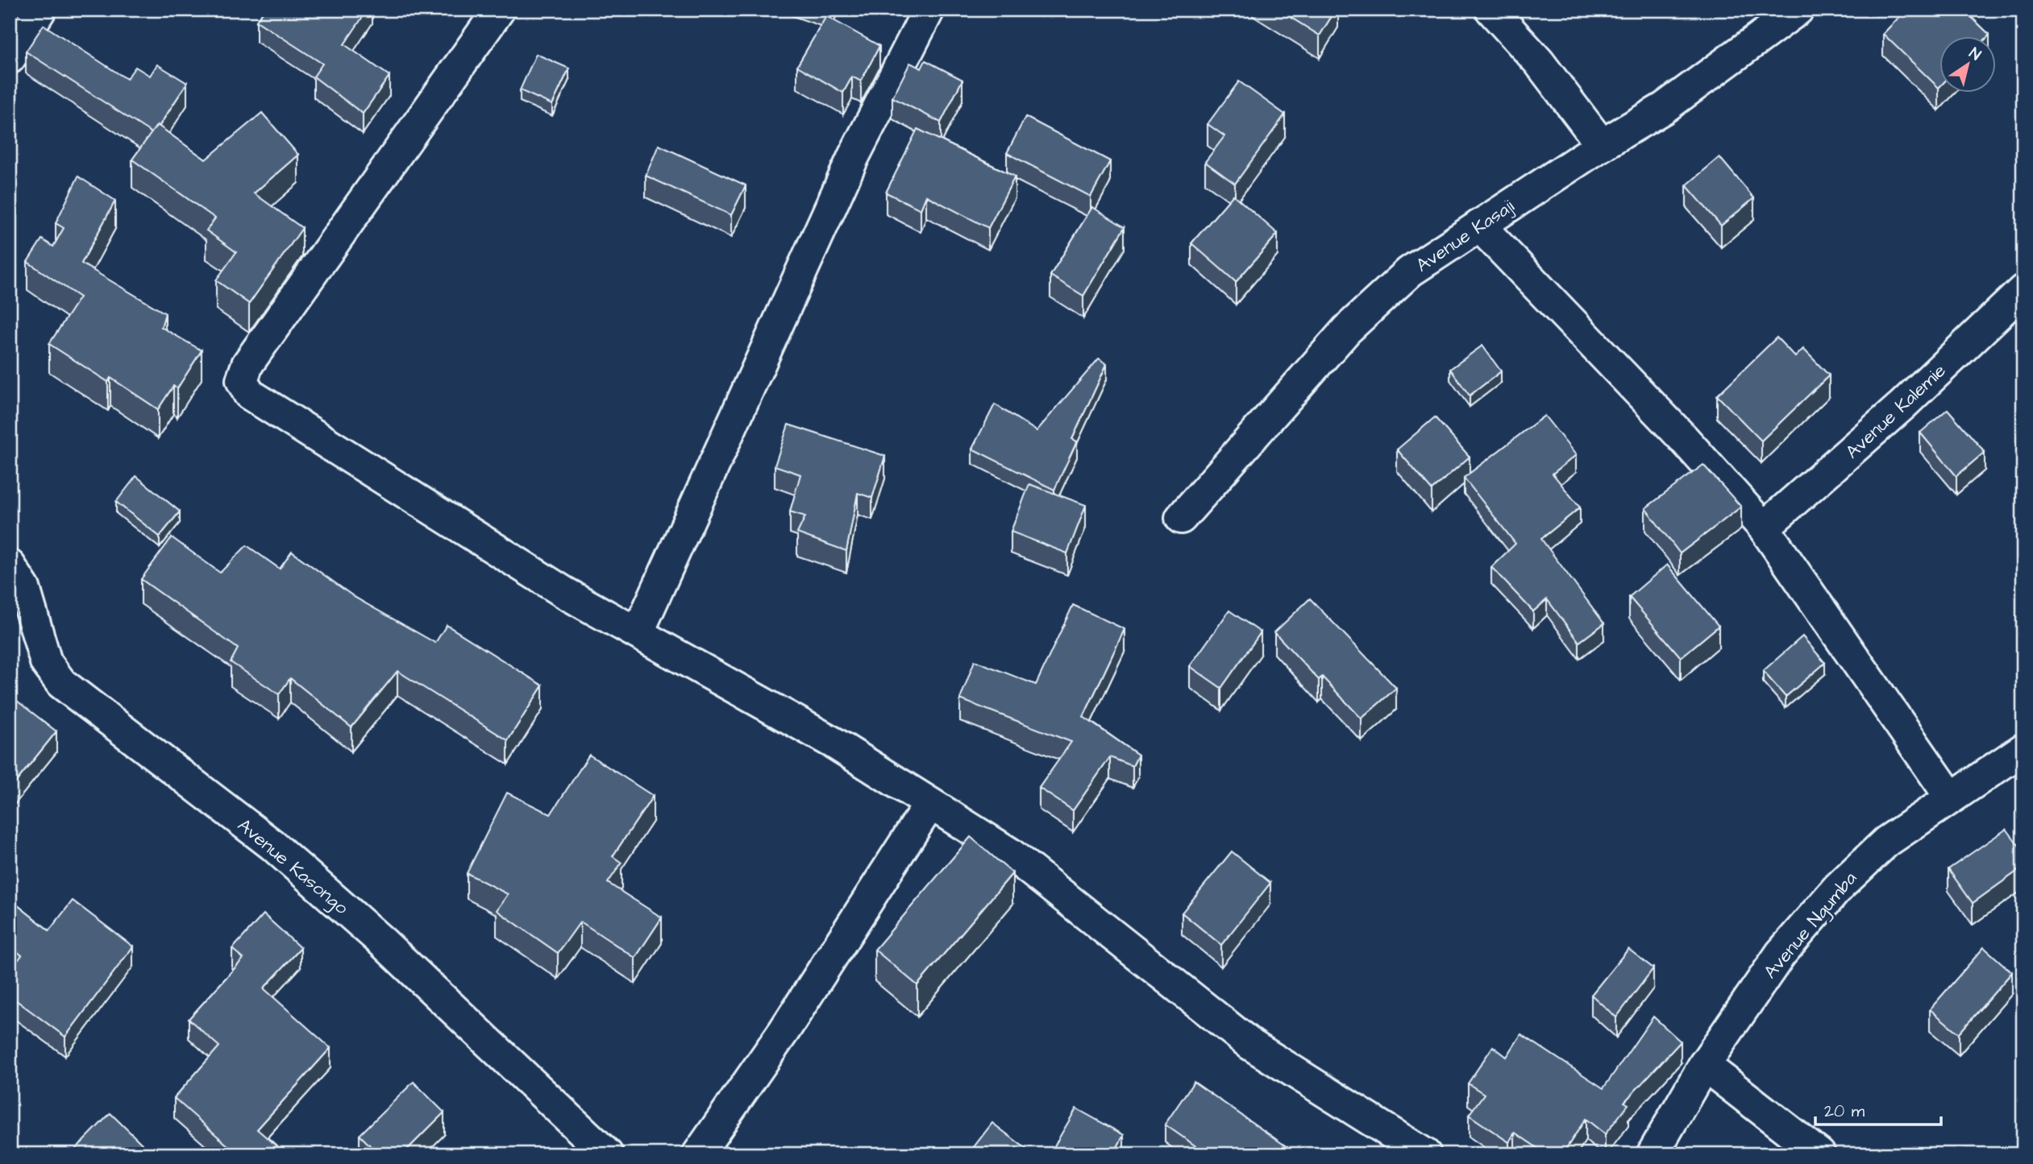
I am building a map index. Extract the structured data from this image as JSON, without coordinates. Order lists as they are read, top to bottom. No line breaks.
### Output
{"streets":{"street":["Avenue Kasaji","Avenue Kalemie","Avenue Kasongo","Avenue Ngumba"]},"scale_bar":"20 m","north":"top right"}
